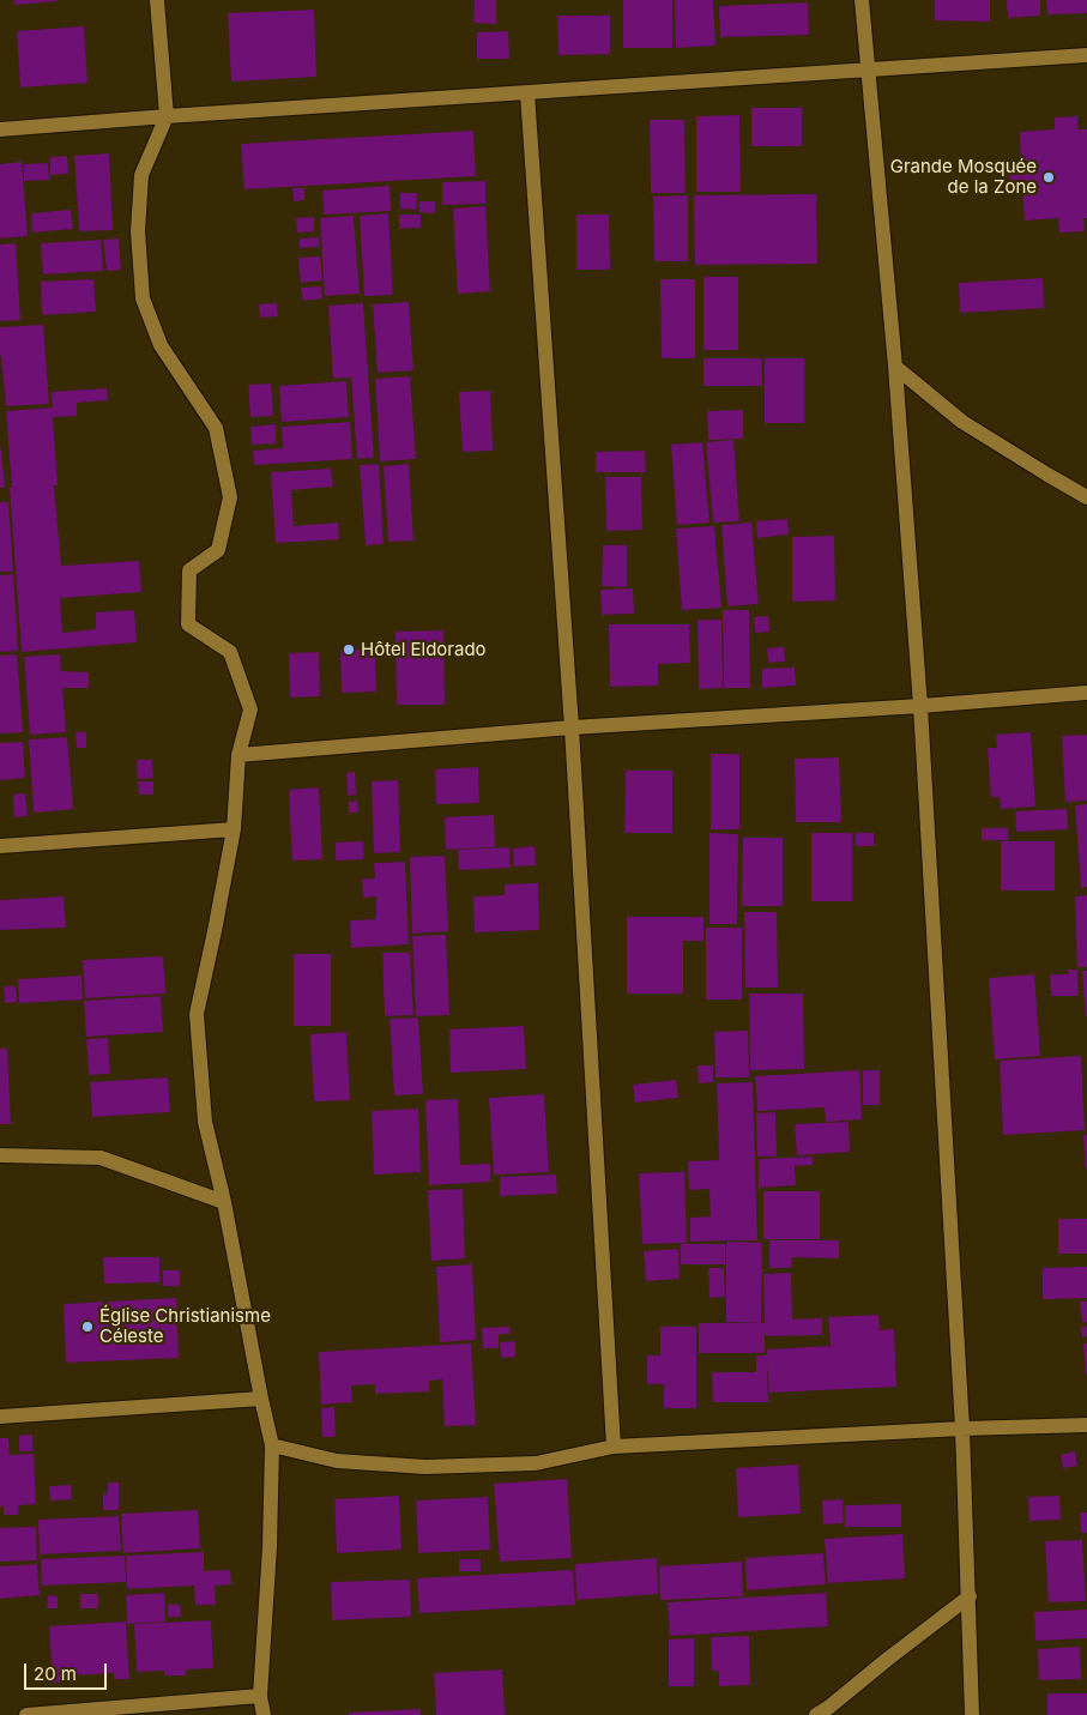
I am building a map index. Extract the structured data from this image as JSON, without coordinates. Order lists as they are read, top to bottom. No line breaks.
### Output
{"places":["Grande Mosquée de la Zone","Hôtel Eldorado","Église Christianisme Céleste"],"scale_bar":"20 m"}
